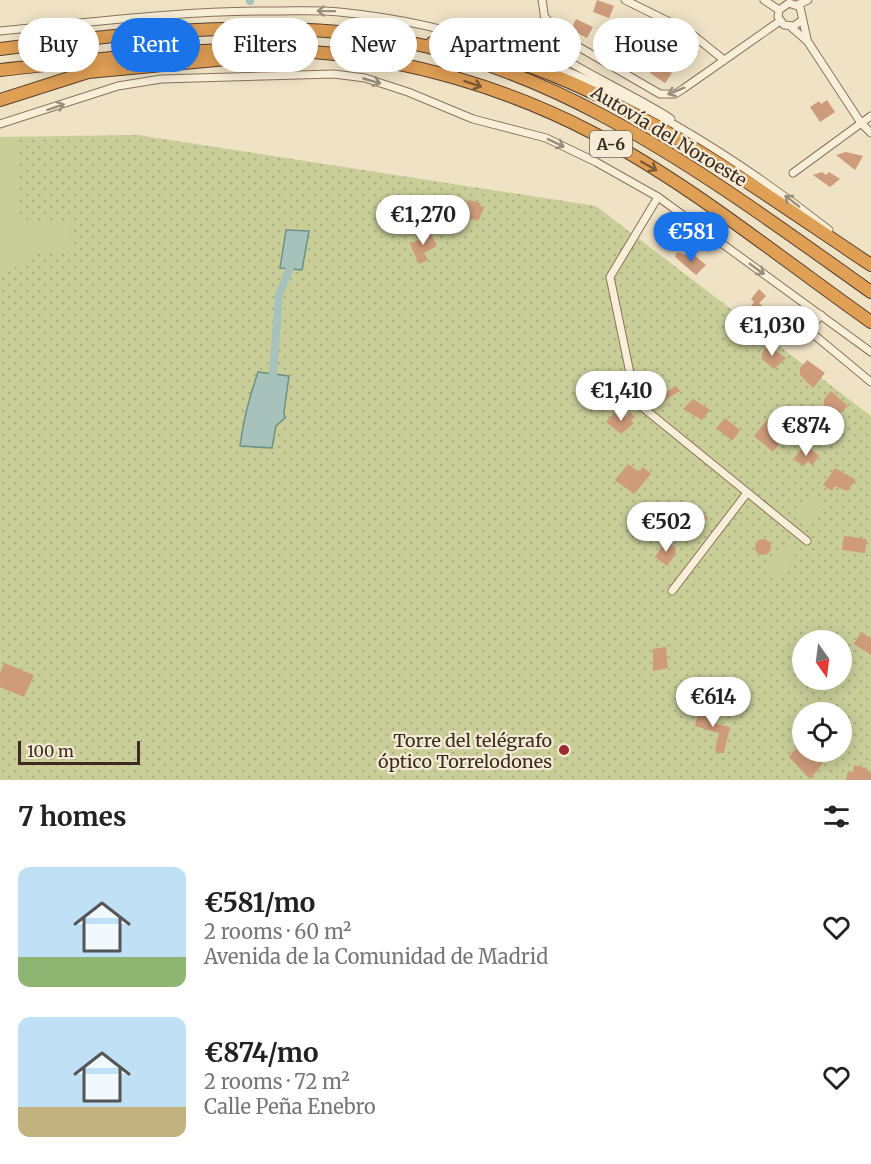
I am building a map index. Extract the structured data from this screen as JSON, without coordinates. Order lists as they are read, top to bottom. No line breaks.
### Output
{"streets":{"highway":["Autovía del Noroeste","A-6"]},"places":["Torre del telégrafo óptico Torrelodones"],"scale_bar":"100 m","north":"bottom","page":{"chip":["Buy","Rent","Filters","New","Apartment","House"],"price":["€1,270","€581","€1,030","€1,410","€874","€502","€614"],"scale":"100 m","heading":"7 homes","list":[{"name":"€581/mo","note":"2 rooms · 60 m² · Avenida de la Comunidad de Madrid"},{"name":"€874/mo","note":"2 rooms · 72 m² · Calle Peña Enebro"}]}}
